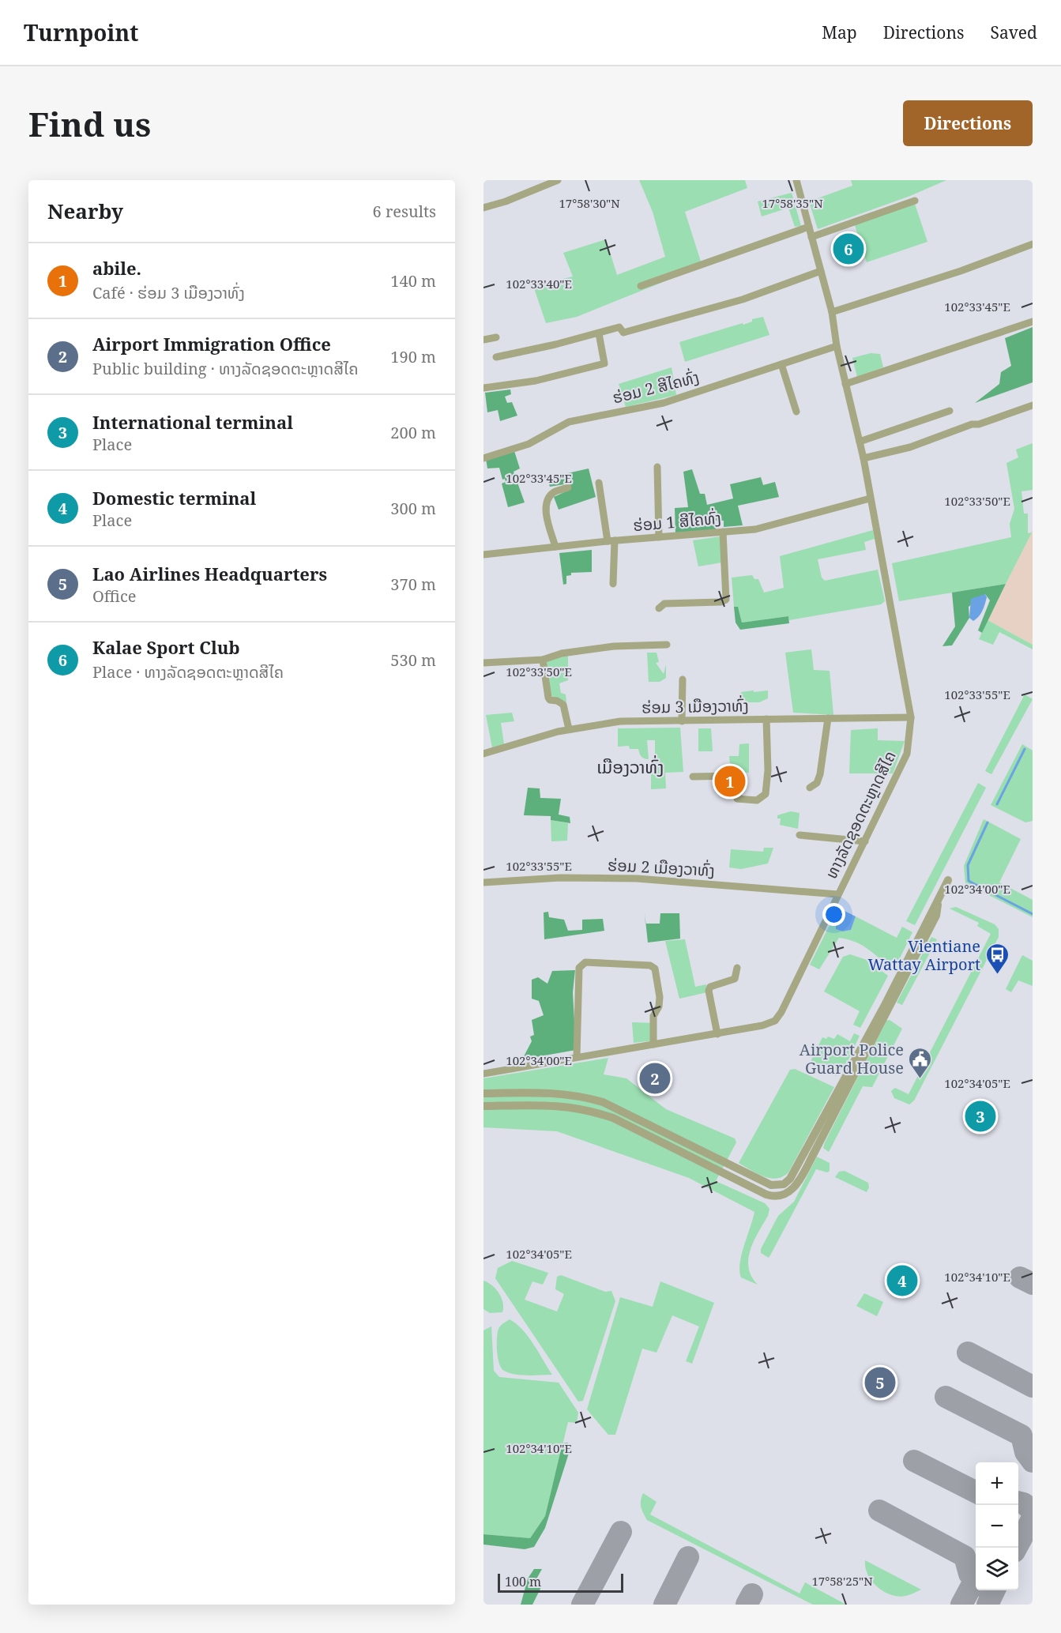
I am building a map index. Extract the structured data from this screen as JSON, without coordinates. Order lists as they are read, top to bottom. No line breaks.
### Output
{"streets":{"street":["ຮ່ອມ 2 ສີໄຄທົ່ງ","ຮ່ອມ 1 ສີໄຄທົ່ງ","ຮ່ອມ 3 ເມືອງວາທົ່ງ","ທາງລັດຊອດຕະຫຼາດສີໄຄ","ຮ່ອມ 2 ເມືອງວາທົ່ງ"]},"crossings":[["ຮ່ອມ 2 ສີໄຄທົ່ງ","ທາງລັດຊອດຕະຫຼາດສີໄຄ"],["ຮ່ອມ 1 ສີໄຄທົ່ງ","ທາງລັດຊອດຕະຫຼາດສີໄຄ"],["ຮ່ອມ 3 ເມືອງວາທົ່ງ","ທາງລັດຊອດຕະຫຼາດສີໄຄ"],["ທາງລັດຊອດຕະຫຼາດສີໄຄ","ຮ່ອມ 2 ເມືອງວາທົ່ງ"]],"districts":["ເມືອງວາທົ່ງ"],"places":{"bus stop":["Vientiane Wattay Airport"],"public building":["Airport Police Guard House"]},"scale_bar":"100 m","page":{"header":"Turnpoint","nav":["Map","Directions","Saved"],"buttons":"Directions","title":"Find us","heading":["Nearby","6 results"],"pins":["6","1","2","3","4","5"],"list":[{"mark":"1","name":"abile.","note":"Café · ຮ່ອມ 3 ເມືອງວາທົ່ງ","value":"140 m"},{"mark":"2","name":"Airport Immigration Office","note":"Public building · ທາງລັດຊອດຕະຫຼາດສີໄຄ","value":"190 m"},{"mark":"3","name":"International terminal","note":"Place","value":"200 m"},{"mark":"4","name":"Domestic terminal","note":"Place","value":"300 m"},{"mark":"5","name":"Lao Airlines Headquarters","note":"Office","value":"370 m"},{"mark":"6","name":"Kalae Sport Club","note":"Place · ທາງລັດຊອດຕະຫຼາດສີໄຄ","value":"530 m"}],"map_buttons":["+","−"],"scale":"100 m"},"coordinates":["17°58'30\"N","17°58'35\"N","102°33'40\"E","102°33'45\"E","102°33'50\"E","102°33'55\"E","102°34'00\"E","102°34'05\"E","102°34'10\"E","17°58'25\"N"]}
